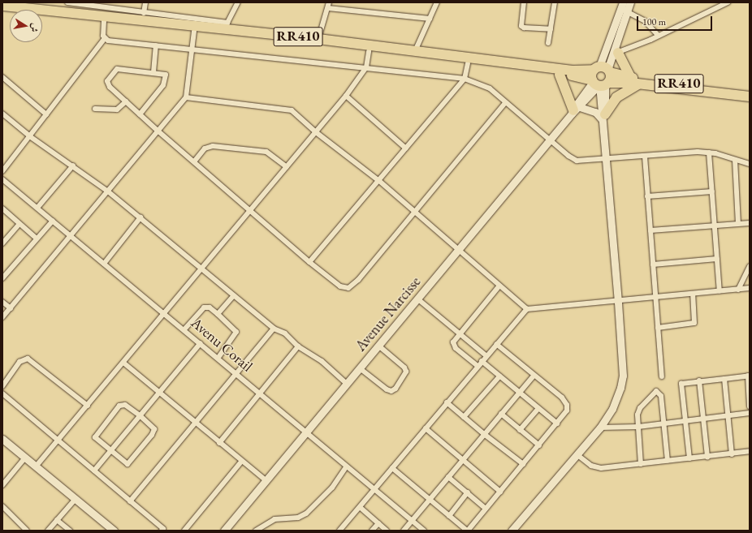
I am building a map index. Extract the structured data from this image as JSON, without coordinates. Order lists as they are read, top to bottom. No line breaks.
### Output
{"streets":{"highway":["RR410"],"street":["Avenue Narcisse","Avenu Corail"]},"crossings":[["RR410","Avenue Narcisse"],["Avenue Narcisse","Avenu Corail"]],"scale_bar":"100 m","north":"right"}
